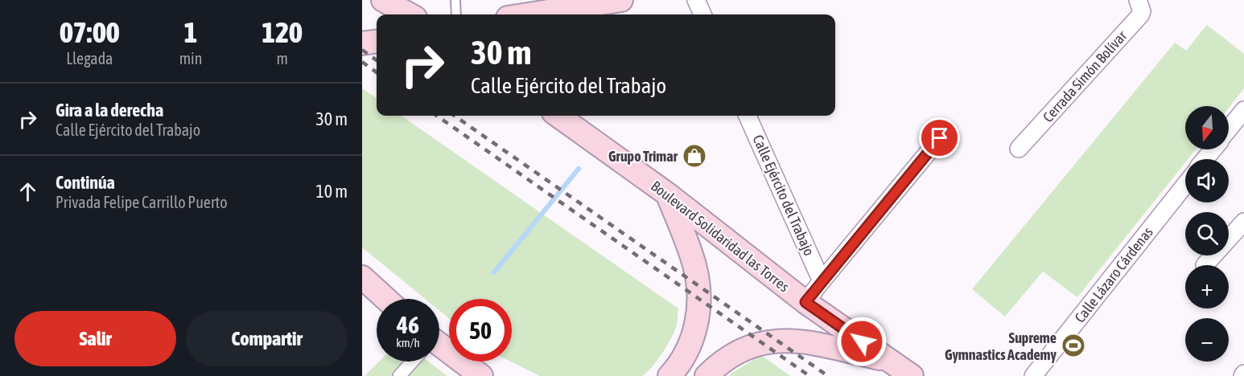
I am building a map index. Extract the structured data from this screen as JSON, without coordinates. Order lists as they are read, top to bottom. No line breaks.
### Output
{"streets":{"main road":["Boulevard Solidaridad las Torres"],"street":["Cerrada Simón Bolívar","Calle Ejército del Trabajo","Calle Lázaro Cárdenas"]},"places":{"shop":["Grupo Trimar"],"sports":["Supreme Gymnastics Academy"]},"north":"bottom","page":{"eta":["07:00","Llegada","1","min","120","m"],"turn":["30 m","Calle Ejército del Trabajo"],"list":[{"name":"Gira a la derecha","note":"Calle Ejército del Trabajo","value":"30 m"},{"name":"Continúa","note":"Privada Felipe Carrillo Puerto","value":"10 m"}],"map_buttons":["+","−"],"speed":"46 km/h","limit":"50","buttons":["Salir","Compartir"]}}
